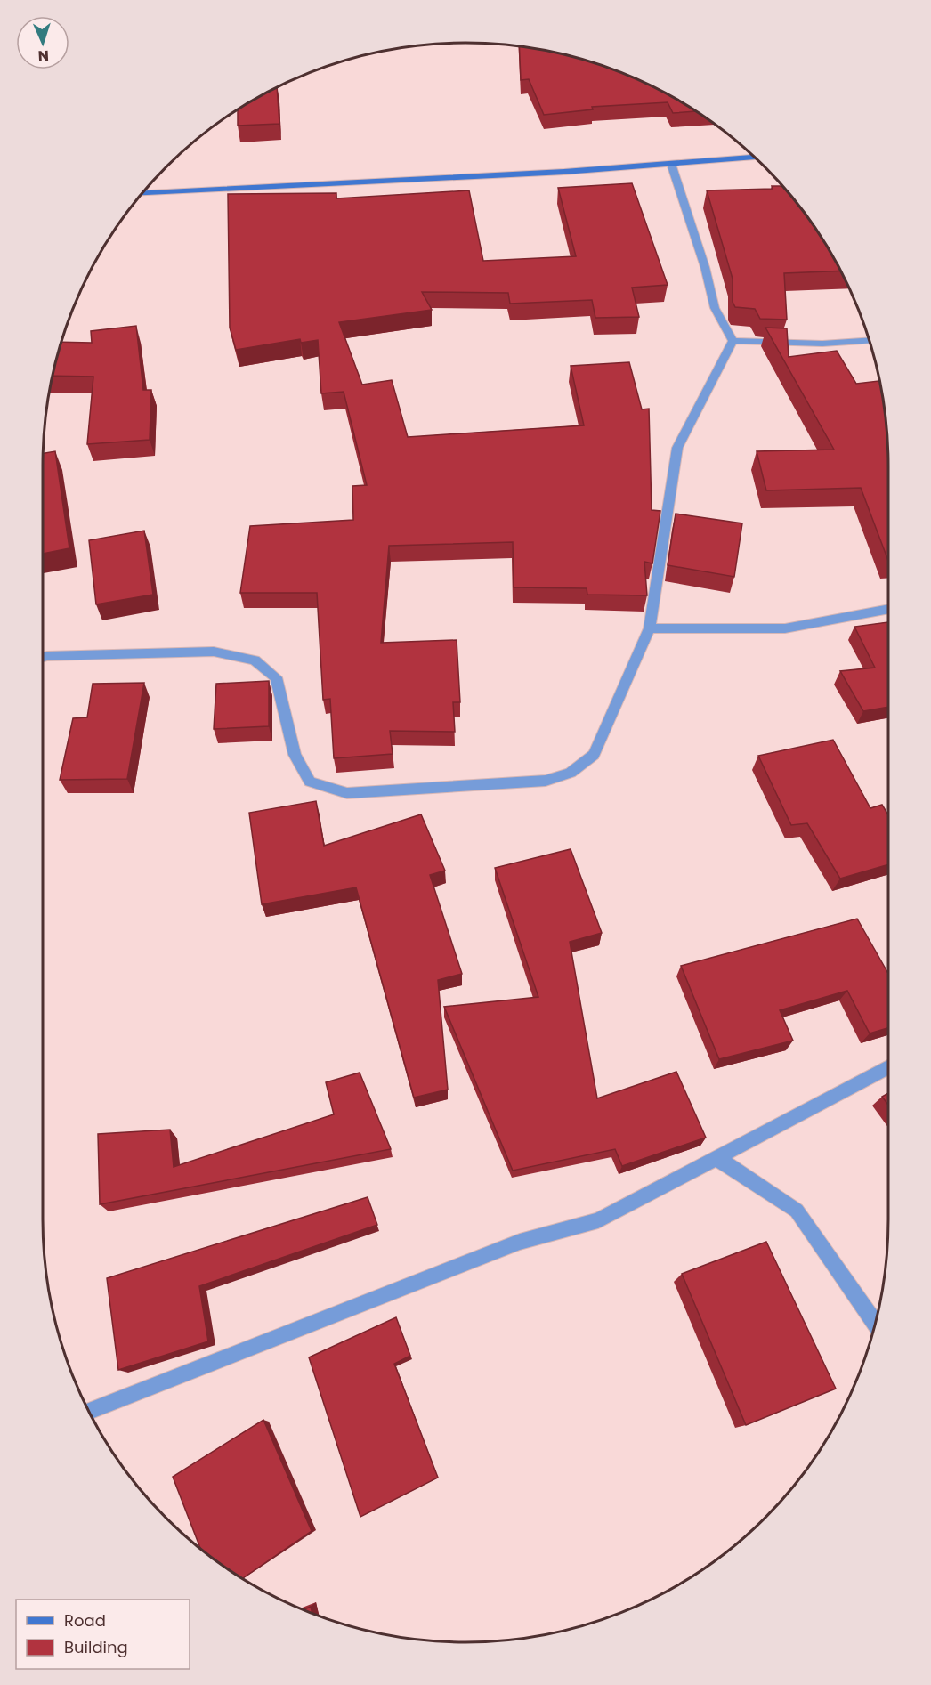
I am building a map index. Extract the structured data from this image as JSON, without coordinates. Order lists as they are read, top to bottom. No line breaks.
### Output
{"legend":["Road","Building"],"north":"bottom"}
